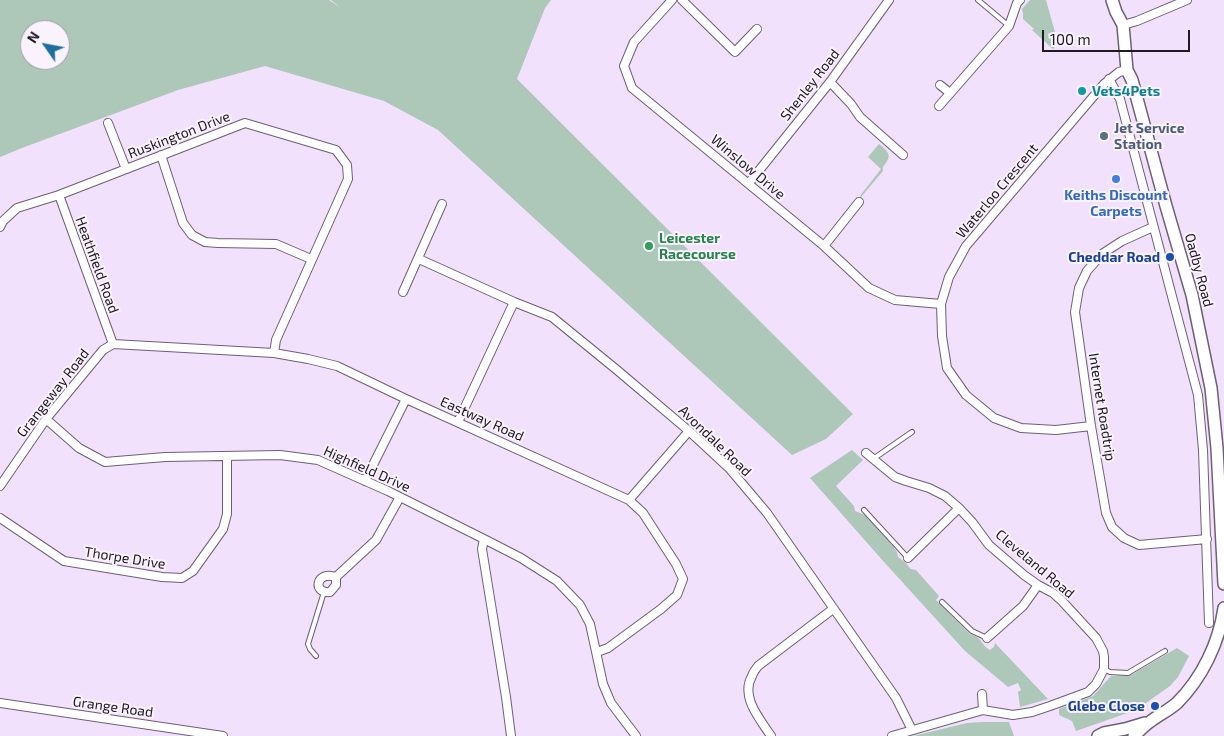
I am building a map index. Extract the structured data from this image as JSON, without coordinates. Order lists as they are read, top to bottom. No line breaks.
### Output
{"streets":{"main road":["Oadby Road"],"street":["Shenley Road","Ruskington Drive","Winslow Drive","Waterloo Crescent","Heathfield Road","Grangeway Road","Internet Roadtrip","Eastway Road","Avondale Road","Highfield Drive","Thorpe Drive","Cleveland Road","Grange Road"]},"crossings":[["Shenley Road","Winslow Drive"],["Ruskington Drive","Heathfield Road"],["Ruskington Drive","Eastway Road"],["Winslow Drive","Waterloo Crescent"],["Waterloo Crescent","Oadby Road"],["Waterloo Crescent","Internet Roadtrip"],["Heathfield Road","Grangeway Road"],["Heathfield Road","Eastway Road"],["Grangeway Road","Eastway Road"],["Grangeway Road","Highfield Drive"],["Eastway Road","Highfield Drive"],["Highfield Drive","Thorpe Drive"]],"places":["Vets4Pets","Jet Service Station","Keiths Discount Carpets","Leicester Racecourse","Cheddar Road","Glebe Close"],"scale_bar":"100 m","north":"top left"}
